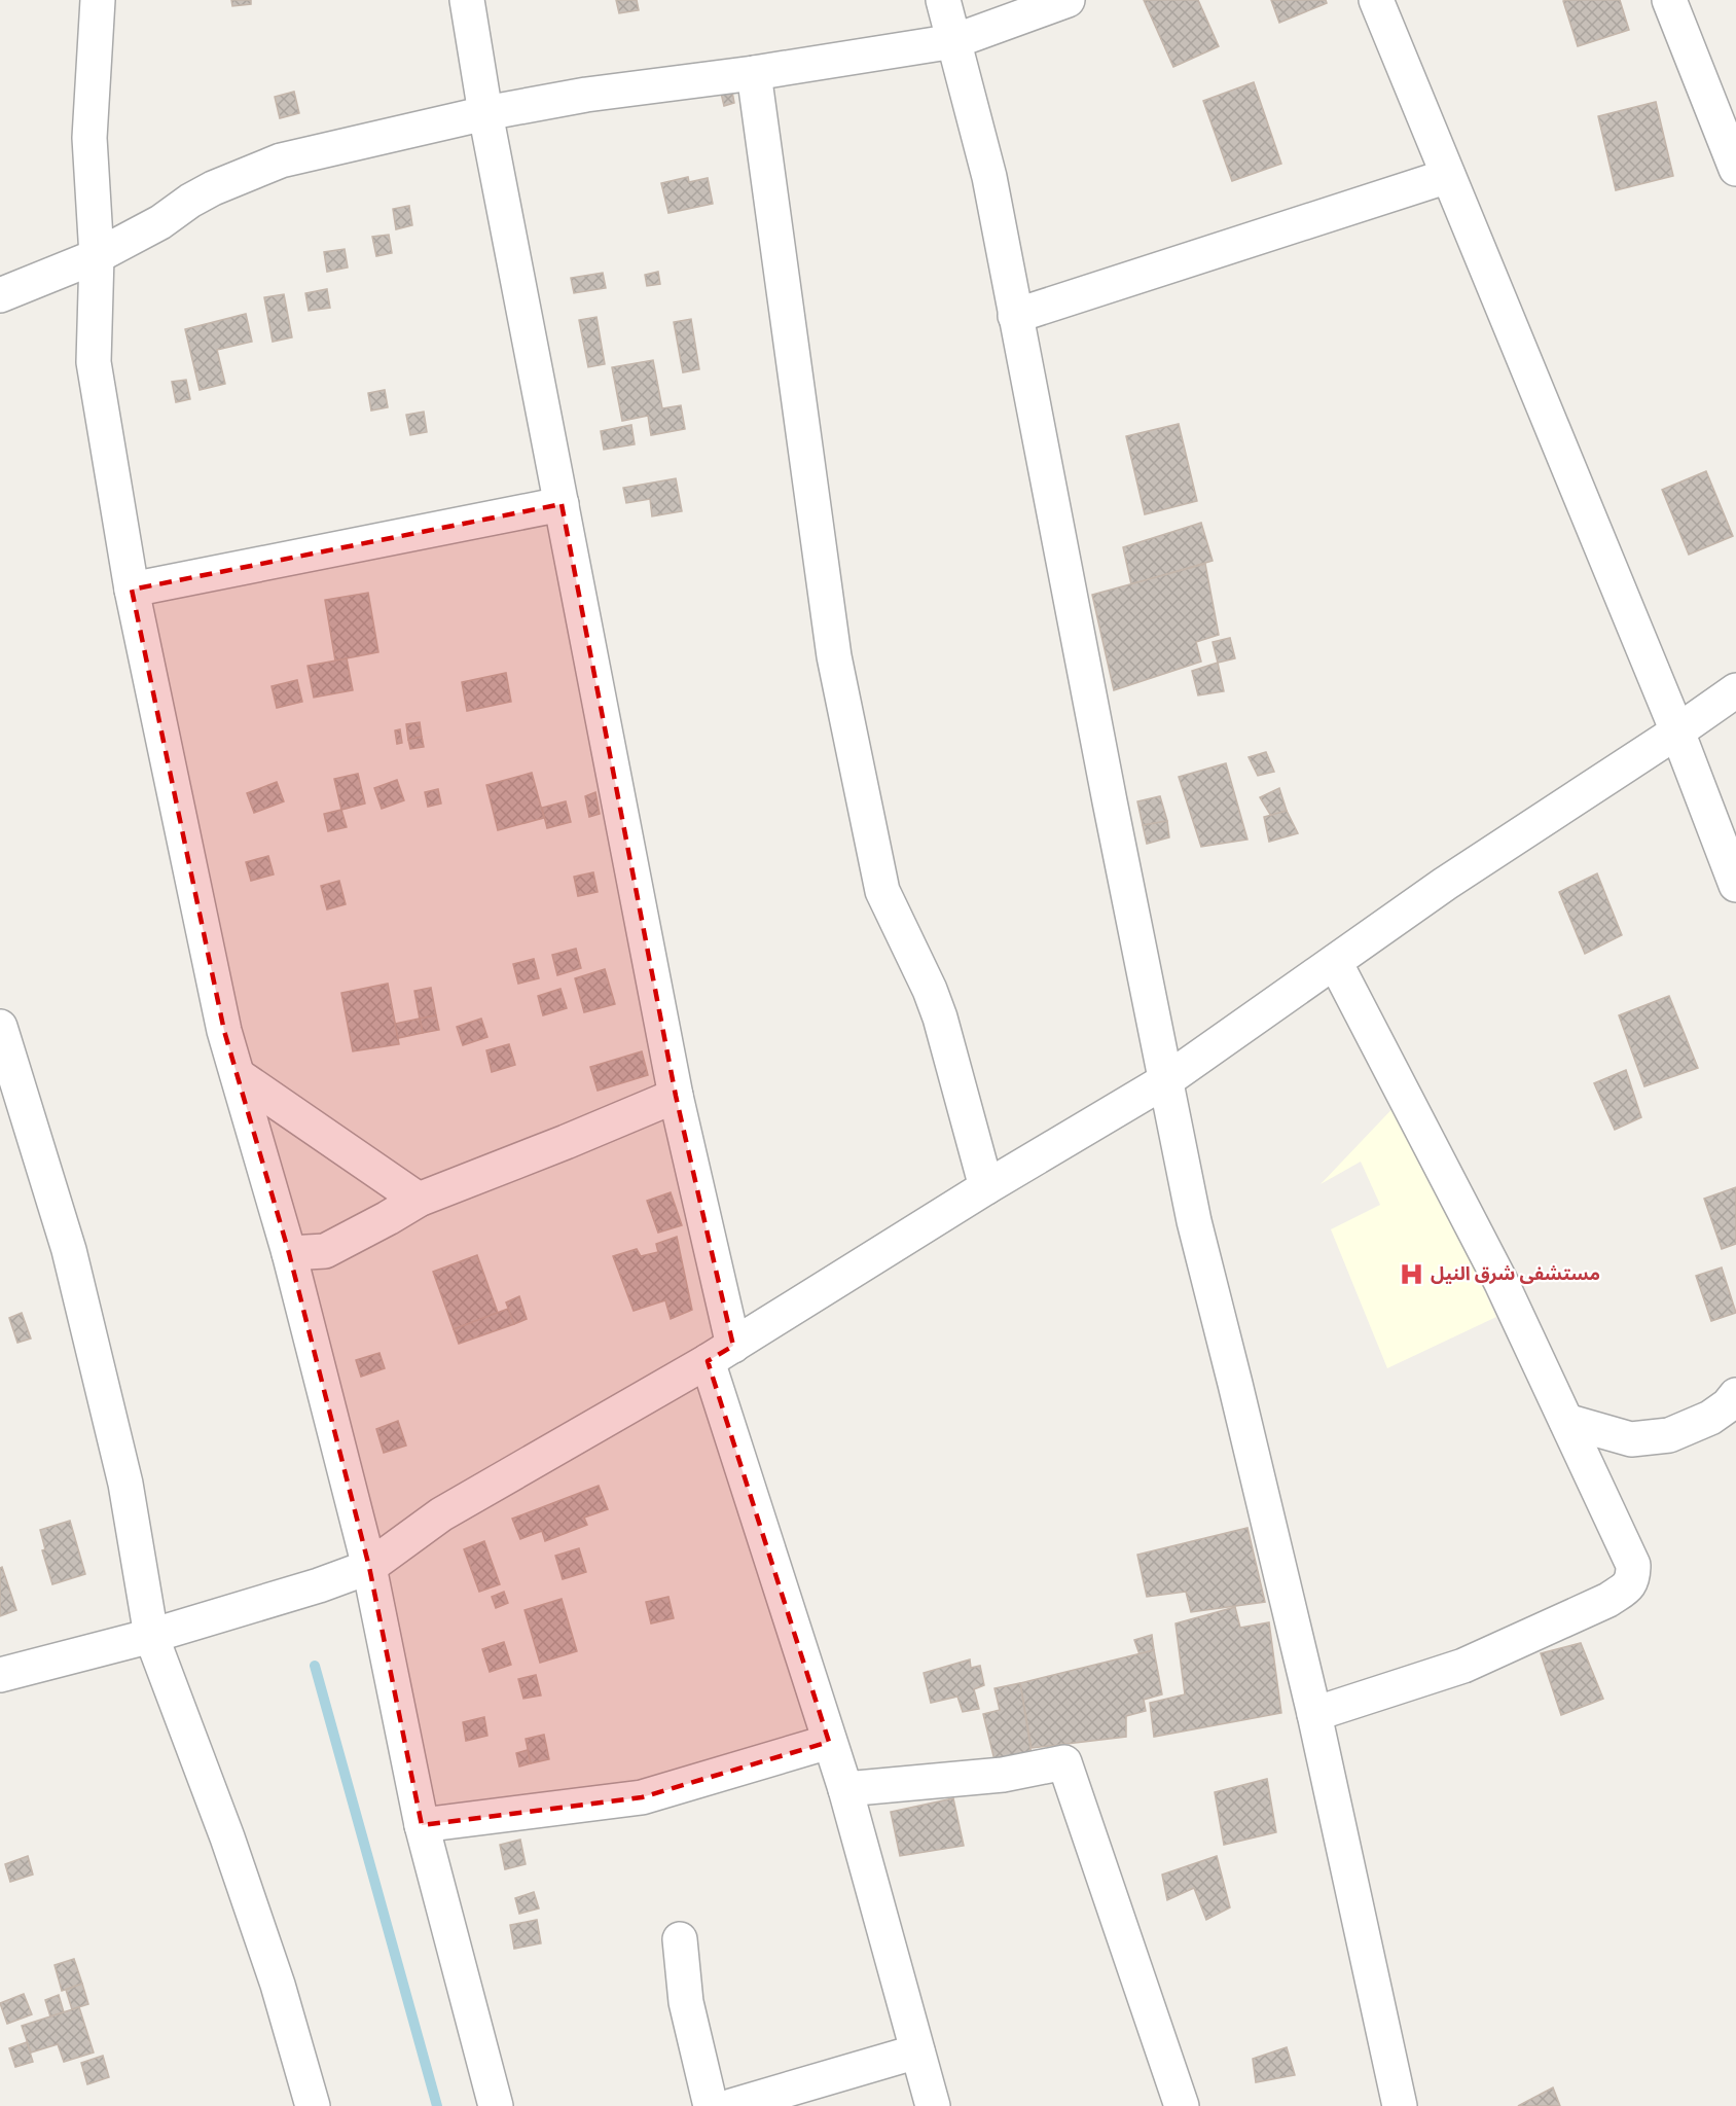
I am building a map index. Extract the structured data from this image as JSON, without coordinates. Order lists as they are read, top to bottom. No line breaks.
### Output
{"places":{"hospital":["مستشفى شرق النيل"]}}
